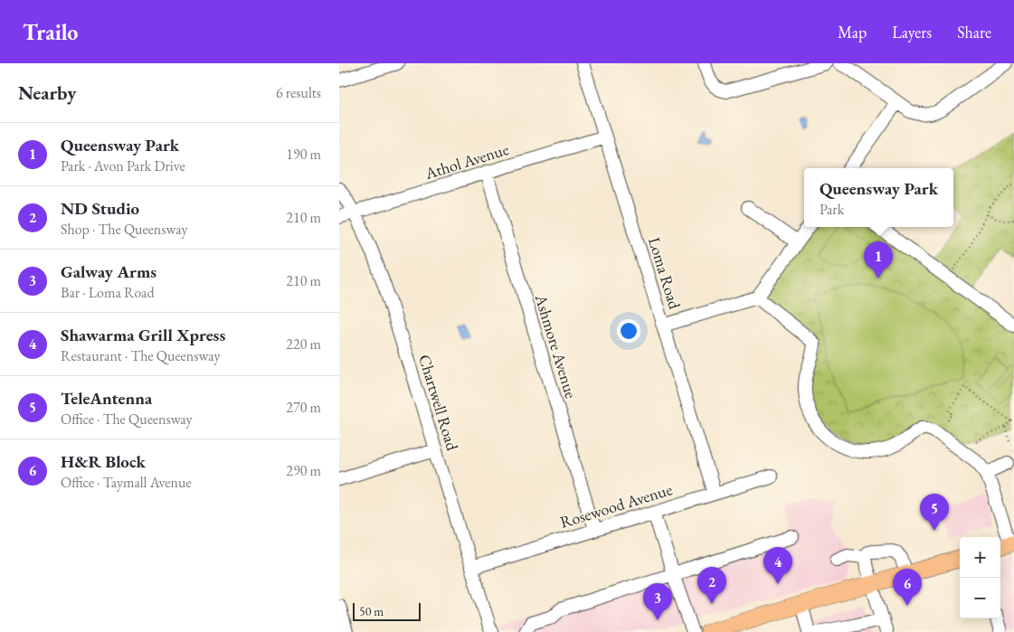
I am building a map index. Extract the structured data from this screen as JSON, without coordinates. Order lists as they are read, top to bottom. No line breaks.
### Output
{"streets":{"street":["Athol Avenue","Loma Road","Ashmore Avenue","Chartwell Road","Rosewood Avenue"]},"crossings":[["Athol Avenue","Loma Road"],["Athol Avenue","Ashmore Avenue"],["Athol Avenue","Chartwell Road"],["Loma Road","Rosewood Avenue"],["Ashmore Avenue","Rosewood Avenue"],["Chartwell Road","Rosewood Avenue"]],"scale_bar":"50 m","page":{"header":"Trailo","nav":["Map","Layers","Share"],"heading":["Nearby","6 results"],"list":[{"mark":"1","name":"Queensway Park","note":"Park · Avon Park Drive","value":"190 m"},{"mark":"2","name":"ND Studio","note":"Shop · The Queensway","value":"210 m"},{"mark":"3","name":"Galway Arms","note":"Bar · Loma Road","value":"210 m"},{"mark":"4","name":"Shawarma Grill Xpress","note":"Restaurant · The Queensway","value":"220 m"},{"mark":"5","name":"TeleAntenna","note":"Office · The Queensway","value":"270 m"},{"mark":"6","name":"H&R Block","note":"Office · Taymall Avenue","value":"290 m"}],"popup":["Queensway Park","Park"],"pins":["1","5","4","2","6","3"],"map_buttons":["+","−"],"scale":"50 m"}}
